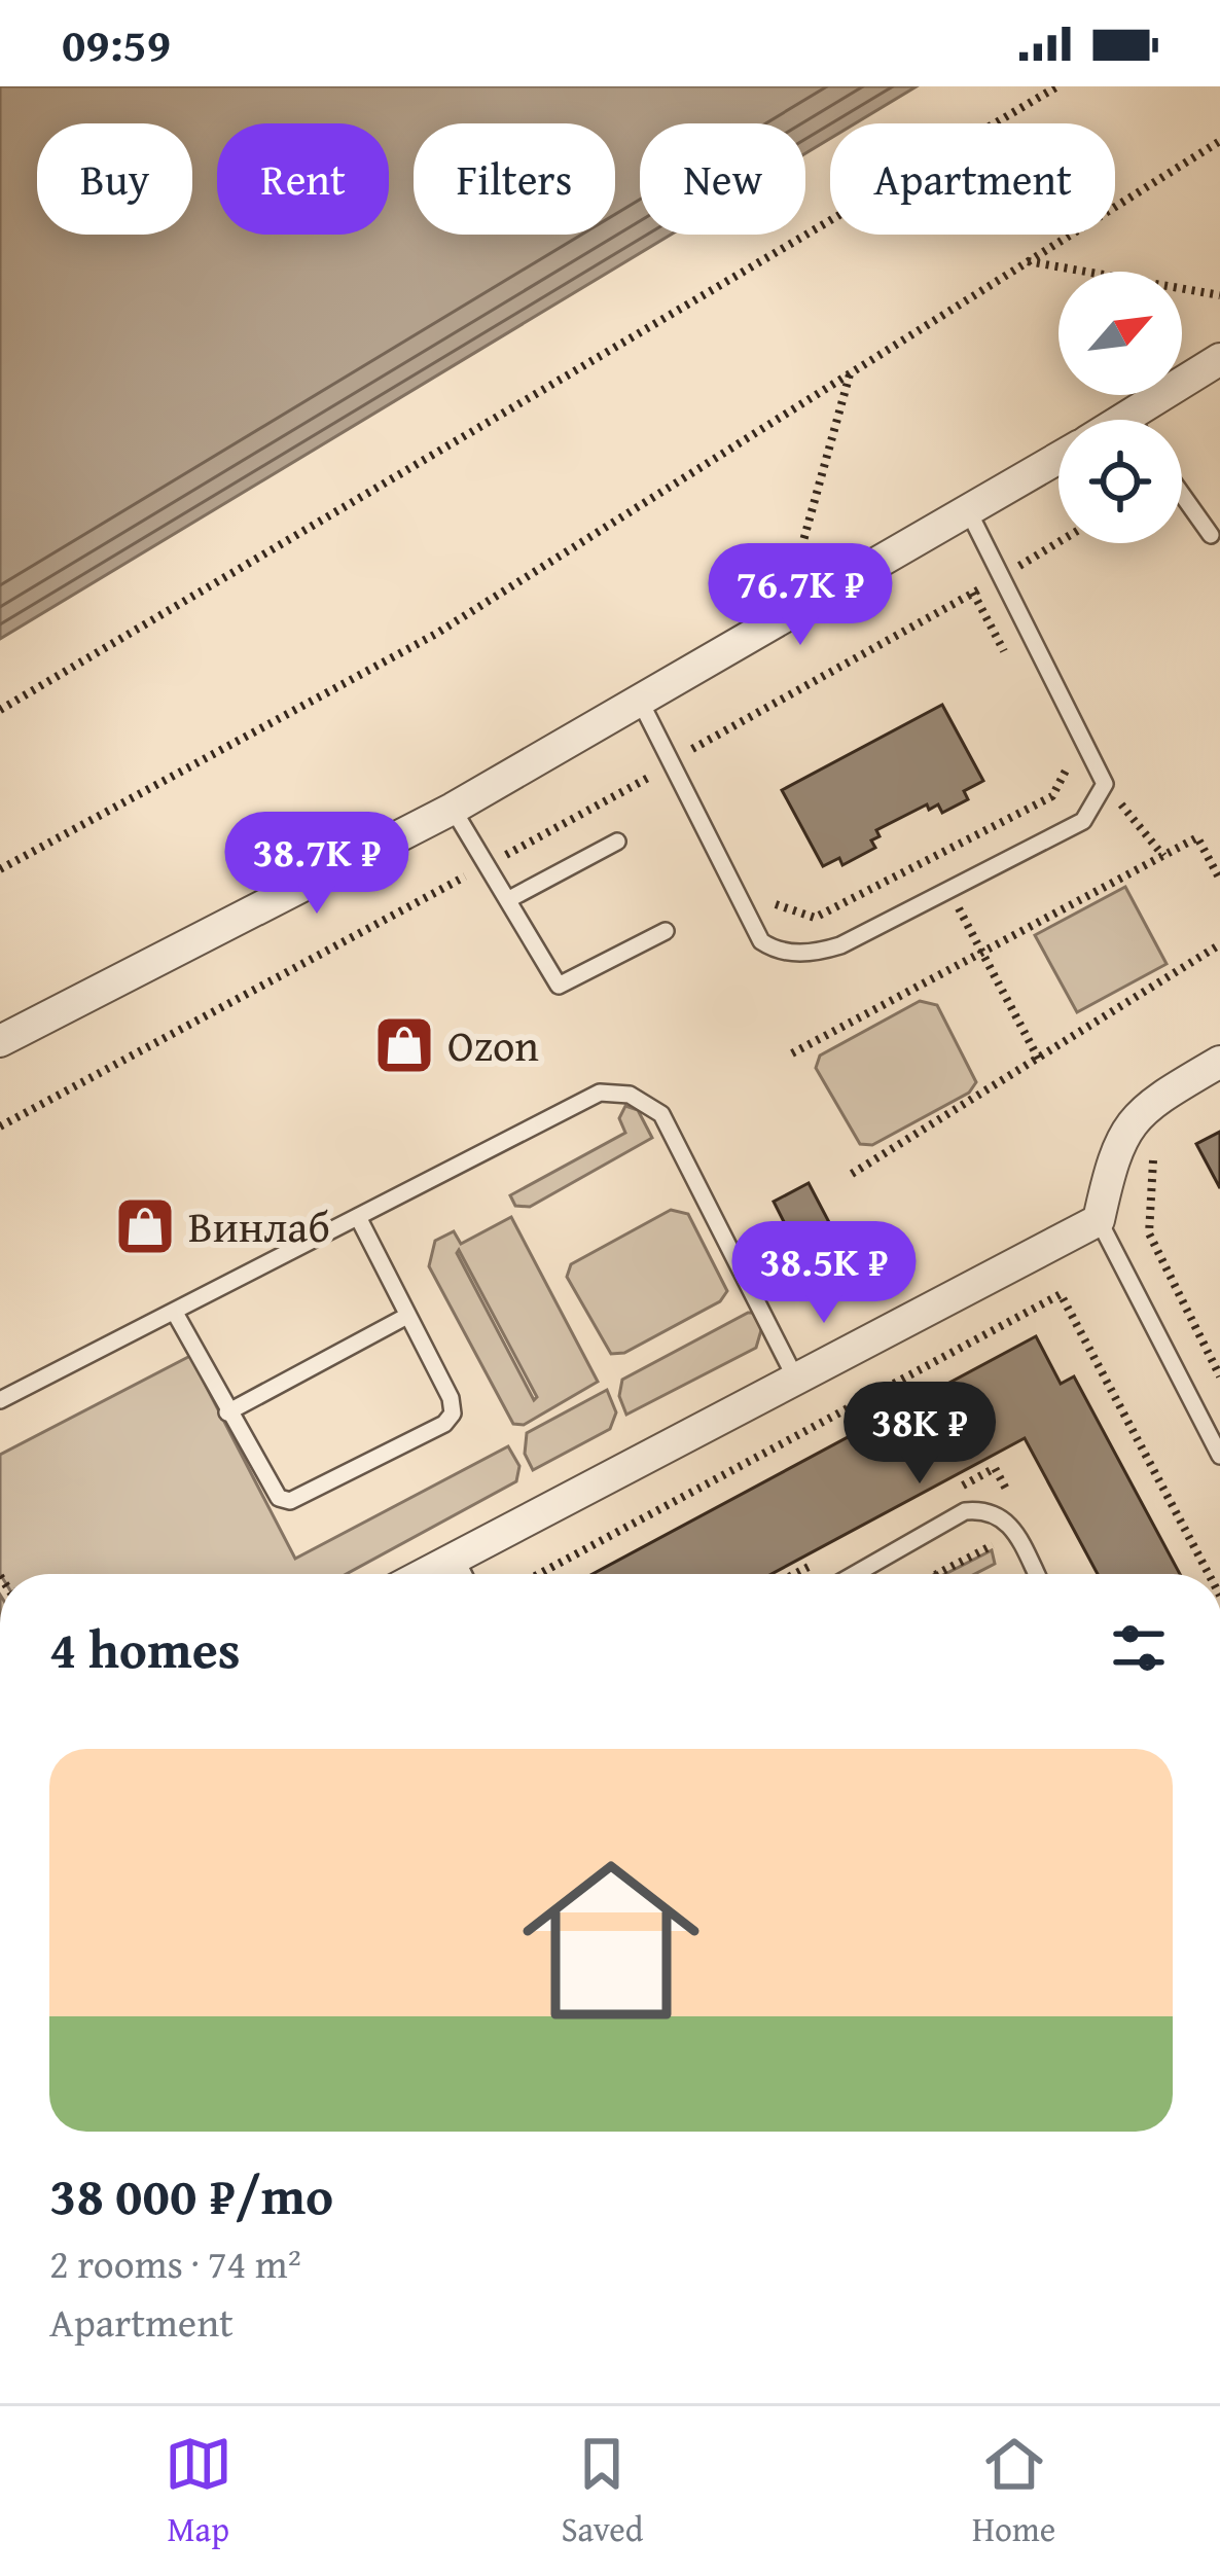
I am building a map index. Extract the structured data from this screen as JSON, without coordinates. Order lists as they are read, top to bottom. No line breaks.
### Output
{"places":{"shop":["Ozon","Винлаб"]},"north":"top right","page":{"status":"09:59","chip":["Buy","Rent","Filters","New","Apartment"],"price":["76.7K ₽","38.7K ₽","38.5K ₽","38K ₽"],"heading":"4 homes","list":[{"name":"38 000 ₽/mo","note":"2 rooms · 74 m² · Apartment"}],"tabs":["Map","Saved","Home"]}}
